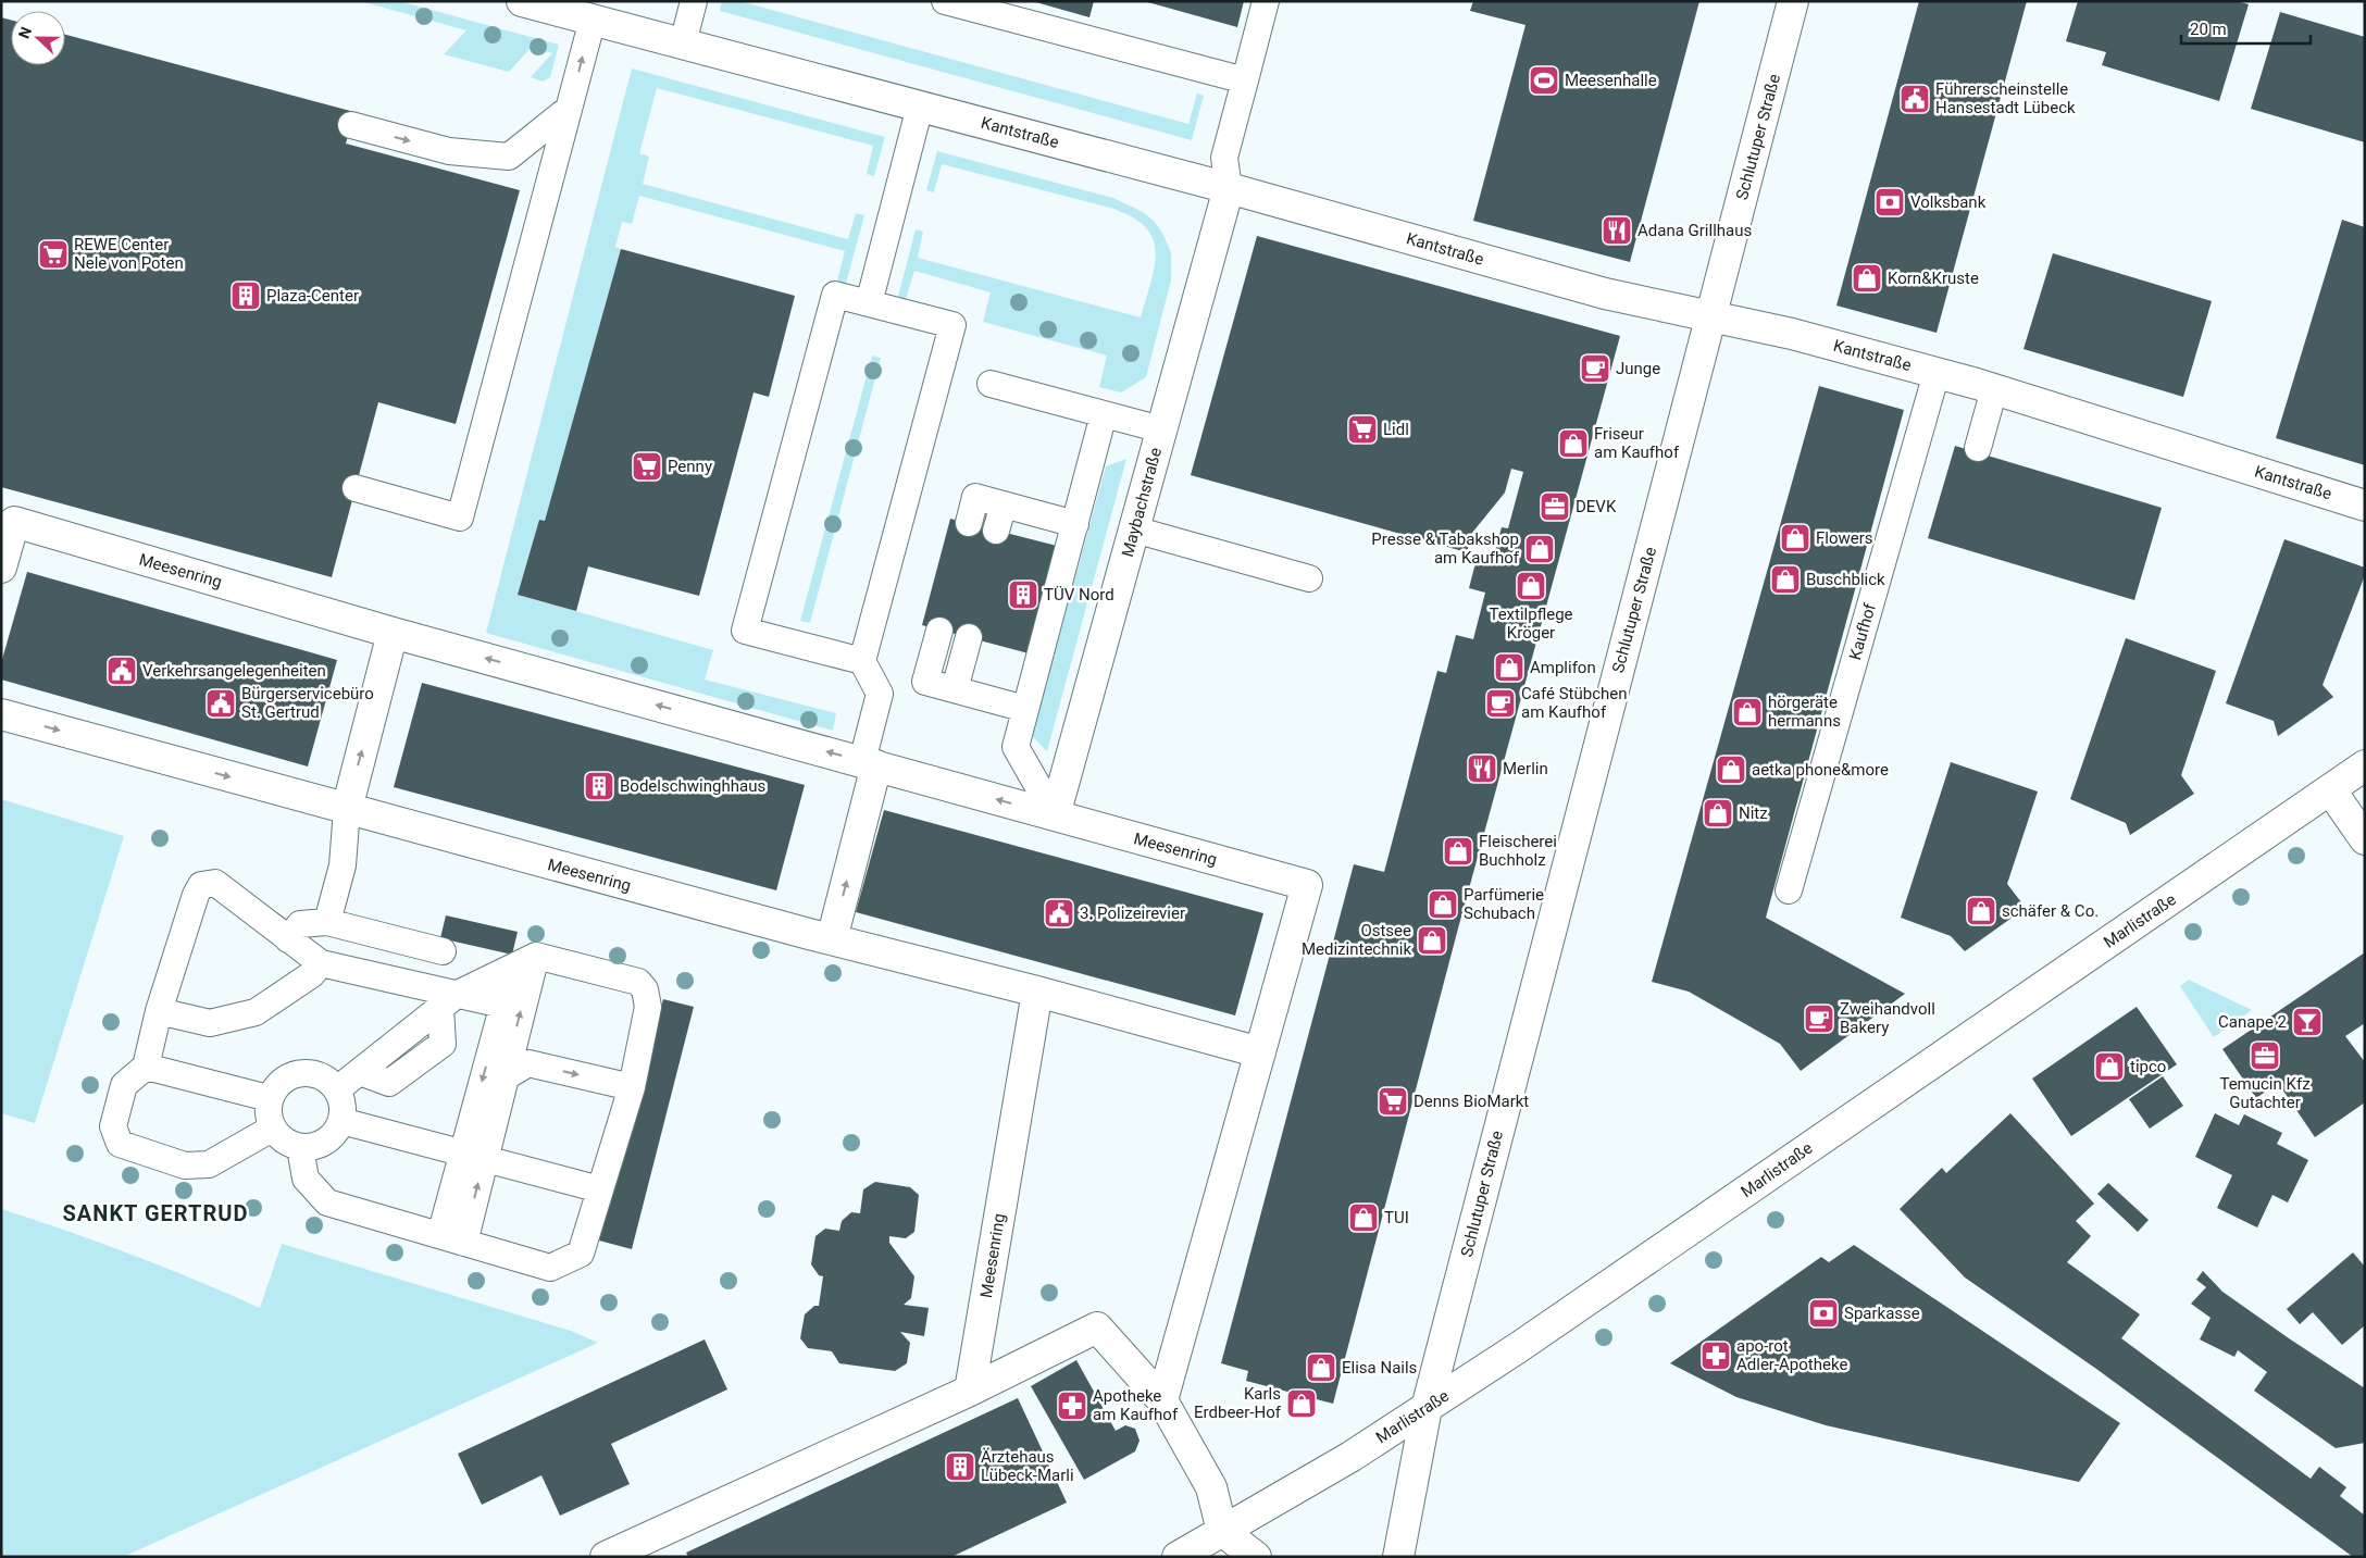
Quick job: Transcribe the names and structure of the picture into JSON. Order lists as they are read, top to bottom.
{
  "streets": {
    "street": [
      "Kantstraße",
      "Schlutuper Straße",
      "Maybachstraße",
      "Meesenring",
      "Marlistraße"
    ],
    "lane": ["Kaufhof"]
  },
  "crossings": [
    ["Kantstraße", "Schlutuper Straße"],
    ["Kantstraße", "Maybachstraße"],
    ["Kantstraße", "Kaufhof"],
    ["Schlutuper Straße", "Marlistraße"],
    ["Maybachstraße", "Meesenring"]
  ],
  "districts": ["SANKT GERTRUD"],
  "places": {
    "sports": ["Meesenhalle"],
    "public building": [
      "Führerscheinstelle Hansestadt Lübeck",
      "Verkehrsangelegenheiten",
      "Bürgerservicebüro St. Gertrud",
      "3. Polizeirevier"
    ],
    "bank": ["Volksbank", "Sparkasse"],
    "restaurant": ["Adana Grillhaus", "Merlin"],
    "supermarket": [
      "REWE Center Nele von Poten",
      "Lidl",
      "Penny",
      "Denns BioMarkt"
    ],
    "shop": [
      "Korn&Kruste",
      "Friseur am Kaufhof",
      "Flowers",
      "Presse & Tabakshop am Kaufhof",
      "Buschblick",
      "Textilpflege Kröger",
      "Amplifon",
      "hörgeräte hermanns",
      "aetka phone&more",
      "Nitz",
      "Fleischerei Buchholz",
      "Parfümerie Schubach",
      "schäfer & Co.",
      "Ostsee Medizintechnik",
      "tipco",
      "TUI",
      "Elisa Nails",
      "Karls Erdbeer-Hof"
    ],
    "building": [
      "Plaza-Center",
      "TÜV Nord",
      "Bodelschwinghhaus",
      "Ärztehaus Lübeck-Marli"
    ],
    "cafe": ["Junge", "Café Stübchen am Kaufhof", "Zweihandvoll Bakery"],
    "office": ["DEVK", "Temucin Kfz Gutachter"],
    "bar": ["Canape 2"],
    "pharmacy": ["apo-rot Adler-Apotheke", "Apotheke am Kaufhof"]
  },
  "scale_bar": "20 m",
  "north": "left"
}
